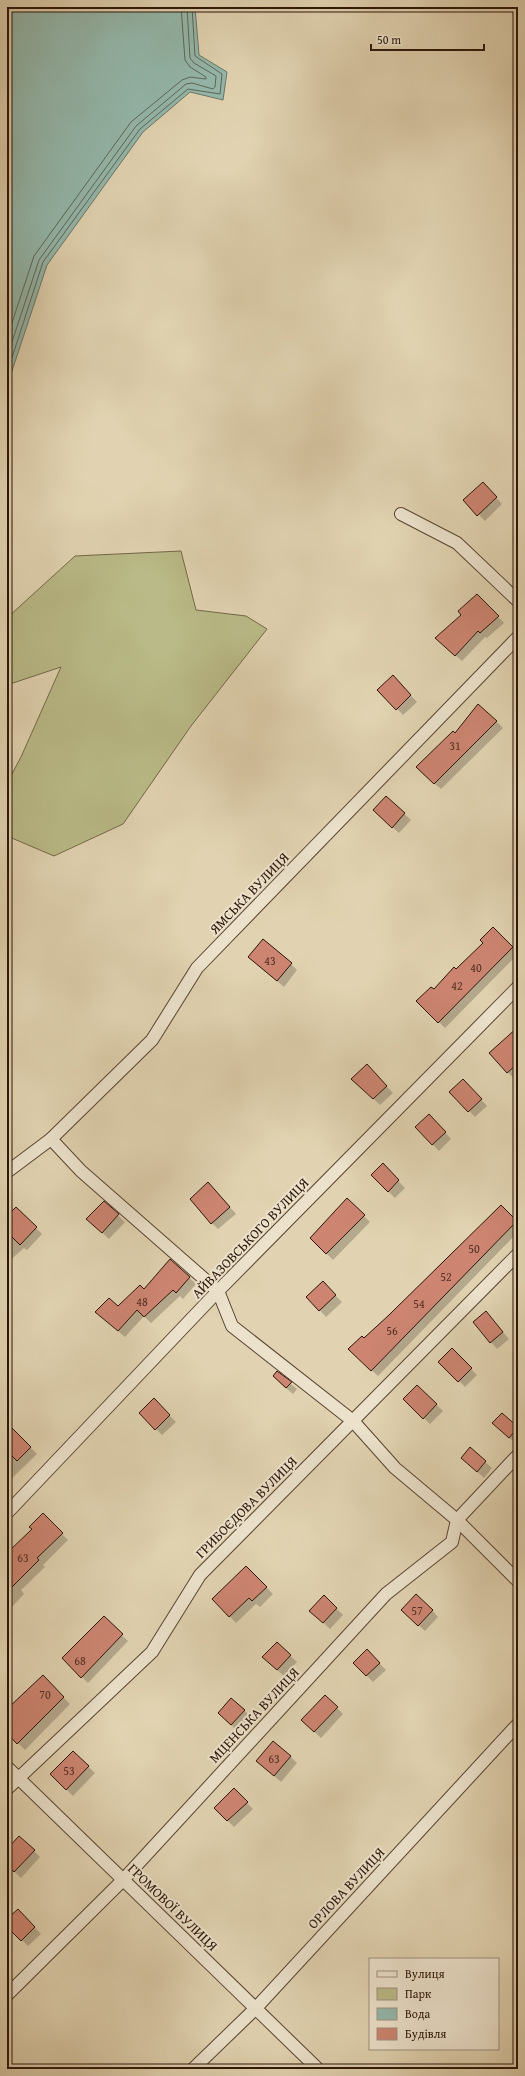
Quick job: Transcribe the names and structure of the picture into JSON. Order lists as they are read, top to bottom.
{
  "streets": {
    "street": [
      "ЯМСЬКА ВУЛИЦЯ",
      "АЙВАЗОВСЬКОГО ВУЛИЦЯ",
      "ГРИБОЄДОВА ВУЛИЦЯ",
      "МЦЕНСЬКА ВУЛИЦЯ",
      "ОРЛОВА ВУЛИЦЯ",
      "ГРОМОВОЇ ВУЛИЦЯ"
    ]
  },
  "crossings": [
    ["ГРИБОЄДОВА ВУЛИЦЯ", "ГРОМОВОЇ ВУЛИЦЯ"],
    ["МЦЕНСЬКА ВУЛИЦЯ", "ГРОМОВОЇ ВУЛИЦЯ"],
    ["ОРЛОВА ВУЛИЦЯ", "ГРОМОВОЇ ВУЛИЦЯ"]
  ],
  "house_numbers": [
    "31",
    "43",
    "40",
    "42",
    "50",
    "52",
    "48",
    "54",
    "56",
    "63",
    "57",
    "68",
    "70",
    "63",
    "53"
  ],
  "legend": [
    "Вулиця",
    "Парк",
    "Вода",
    "Будівля"
  ],
  "scale_bar": "50 m"
}
